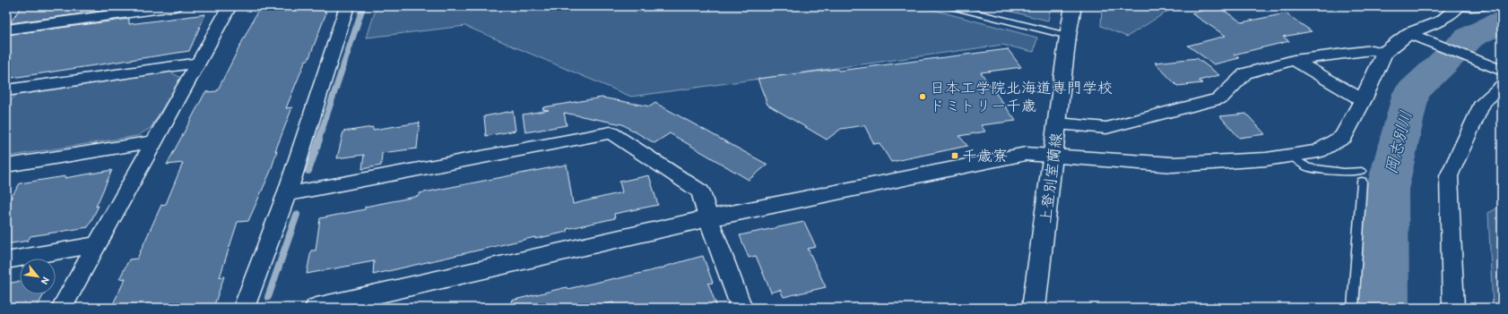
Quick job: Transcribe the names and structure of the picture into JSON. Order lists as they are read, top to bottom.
{
  "streets": {
    "street": ["上登別室蘭線"]
  },
  "water": ["岡志別川"],
  "places": {
    "other": ["日本工学院北海道専門学校 ドミトリー千歳"],
    "transit": ["千歳寮"]
  },
  "north": "bottom right"
}
